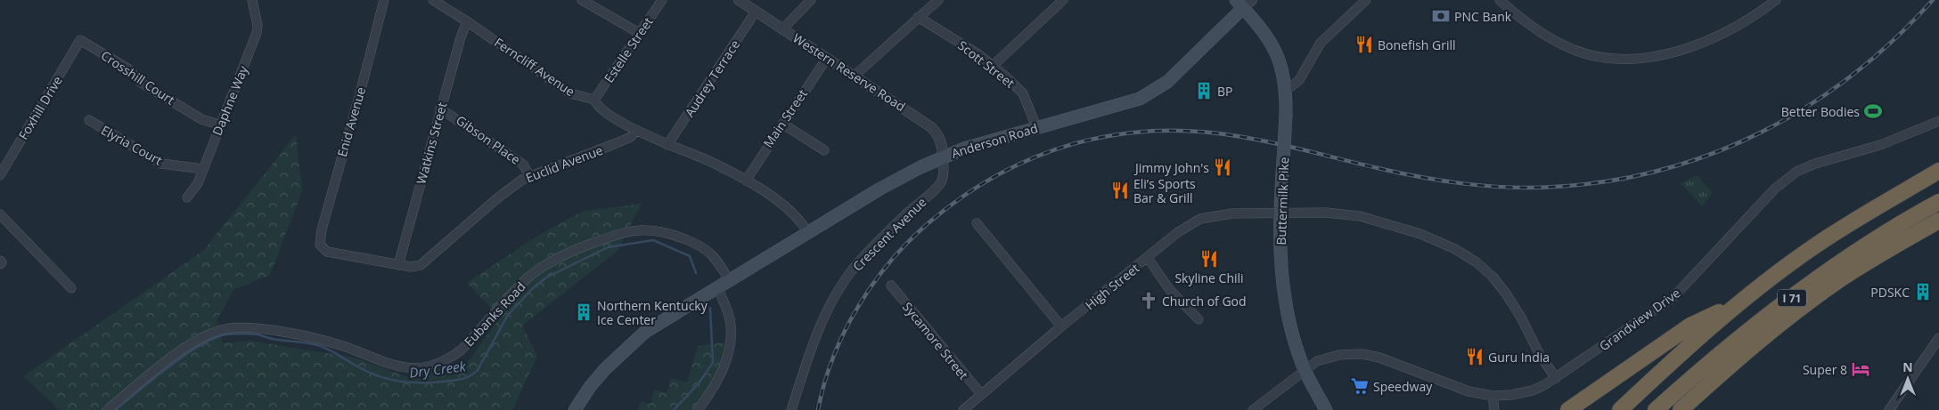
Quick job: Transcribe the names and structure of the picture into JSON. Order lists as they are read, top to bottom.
{
  "streets": {
    "highway": ["I 71"],
    "main road": ["Anderson Road", "Buttermilk Pike"],
    "street": [
      "Estelle Street",
      "Scott Street",
      "Ferncliff Avenue",
      "Western Reserve Road",
      "Crosshill Court",
      "Audrey Terrace",
      "Daphne Way",
      "Foxhill Drive",
      "Main Street",
      "Enid Avenue",
      "Gibson Place",
      "Watkins Street",
      "Elyria Court",
      "Euclid Avenue",
      "Crescent Avenue",
      "High Street",
      "Eubanks Road",
      "Grandview Drive",
      "Sycamore Street"
    ]
  },
  "crossings": [
    ["Estelle Street", "Ferncliff Avenue"],
    ["Scott Street", "Anderson Road"],
    ["Ferncliff Avenue", "Watkins Street"],
    ["Ferncliff Avenue", "Euclid Avenue"],
    ["Western Reserve Road", "Audrey Terrace"],
    ["Western Reserve Road", "Main Street"],
    ["Western Reserve Road", "Anderson Road"],
    ["Western Reserve Road", "Crescent Avenue"],
    ["Crosshill Court", "Daphne Way"],
    ["Crosshill Court", "Foxhill Drive"],
    ["Daphne Way", "Elyria Court"],
    ["Enid Avenue", "Euclid Avenue"],
    ["Gibson Place", "Watkins Street"],
    ["Gibson Place", "Euclid Avenue"],
    ["Anderson Road", "Buttermilk Pike"],
    ["Anderson Road", "Crescent Avenue"],
    ["Anderson Road", "Eubanks Road"],
    ["Watkins Street", "Euclid Avenue"],
    ["Buttermilk Pike", "High Street"],
    ["Buttermilk Pike", "Grandview Drive"],
    ["High Street", "Grandview Drive"],
    ["High Street", "Sycamore Street"]
  ],
  "water": ["Dry Creek"],
  "places": {
    "bank": ["PNC Bank"],
    "restaurant": [
      "Bonefish Grill",
      "Jimmy John's",
      "Eli’s Sports Bar & Grill",
      "Skyline Chili",
      "Guru India"
    ],
    "building": ["BP", "PDSKC", "Northern Kentucky Ice Center"],
    "sports": ["Better Bodies"],
    "church": ["Church of God"],
    "hotel": ["Super 8"],
    "supermarket": ["Speedway"]
  },
  "north": "top"
}
